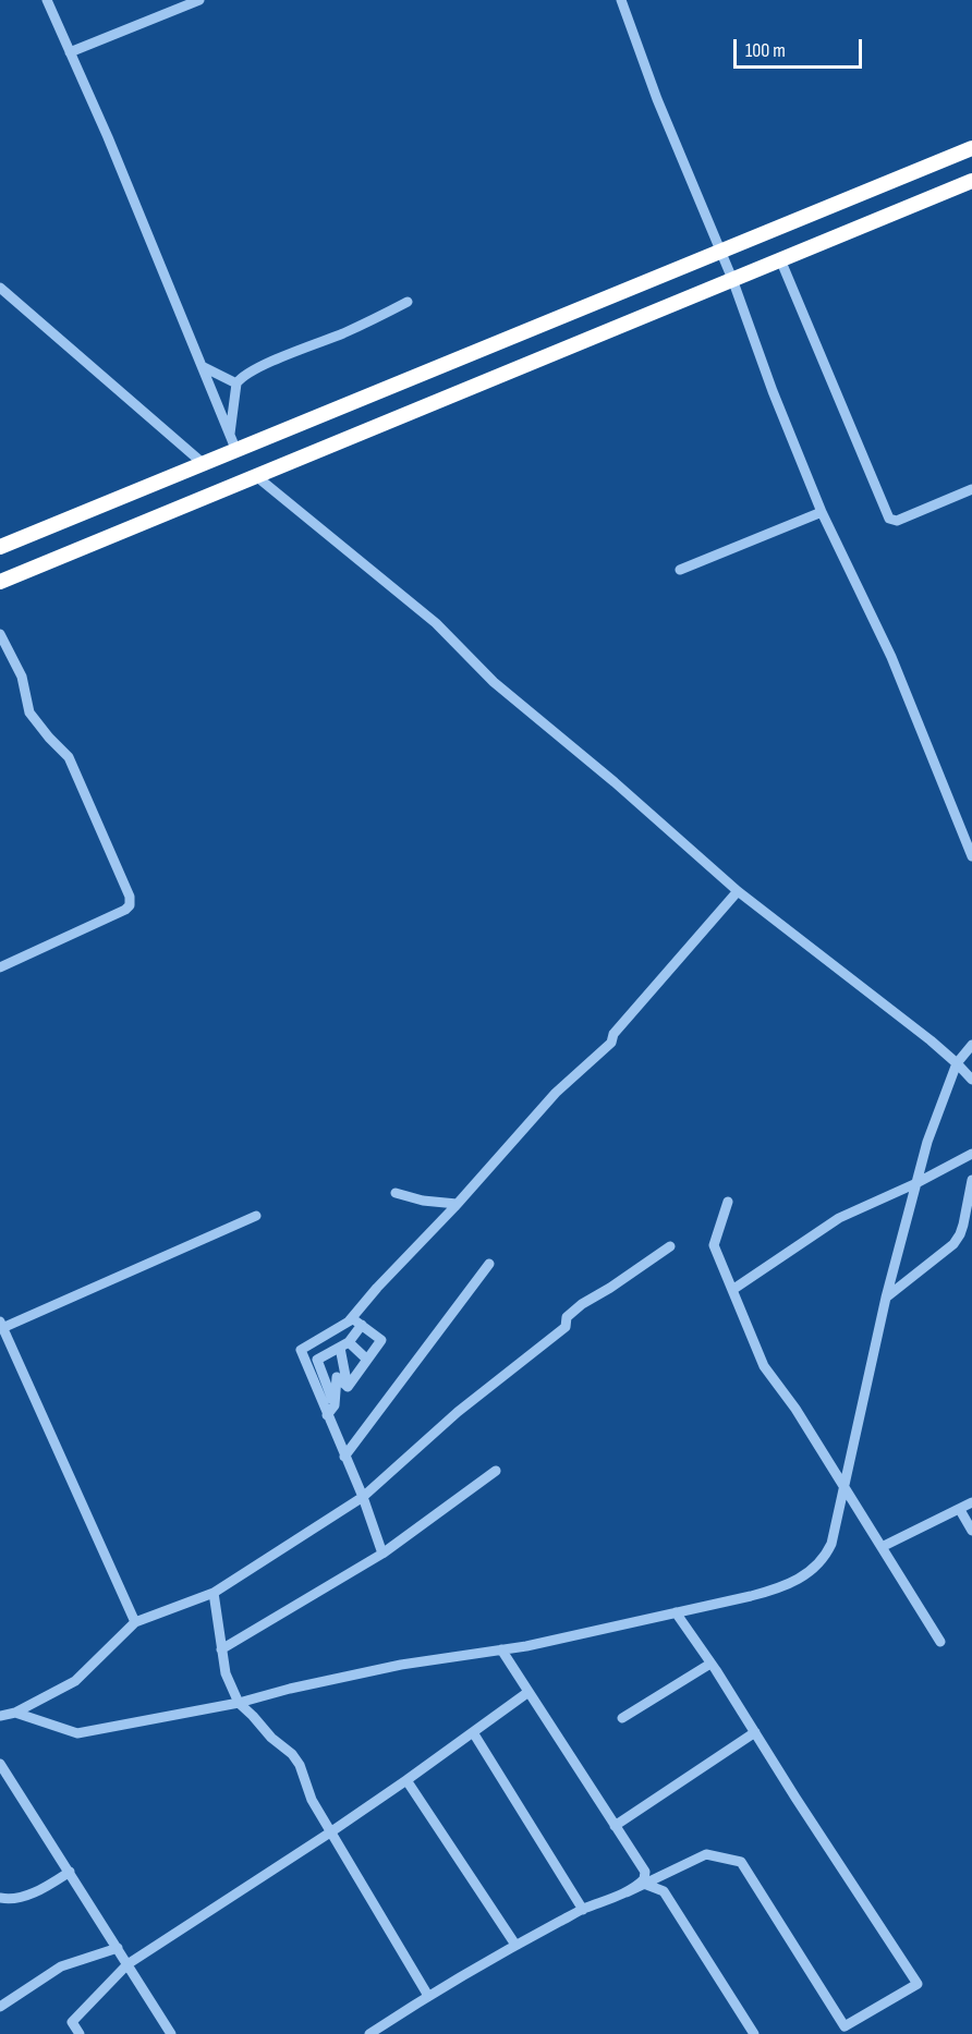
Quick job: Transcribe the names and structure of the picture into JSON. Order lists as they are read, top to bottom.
{
  "scale_bar": "100 m"
}
